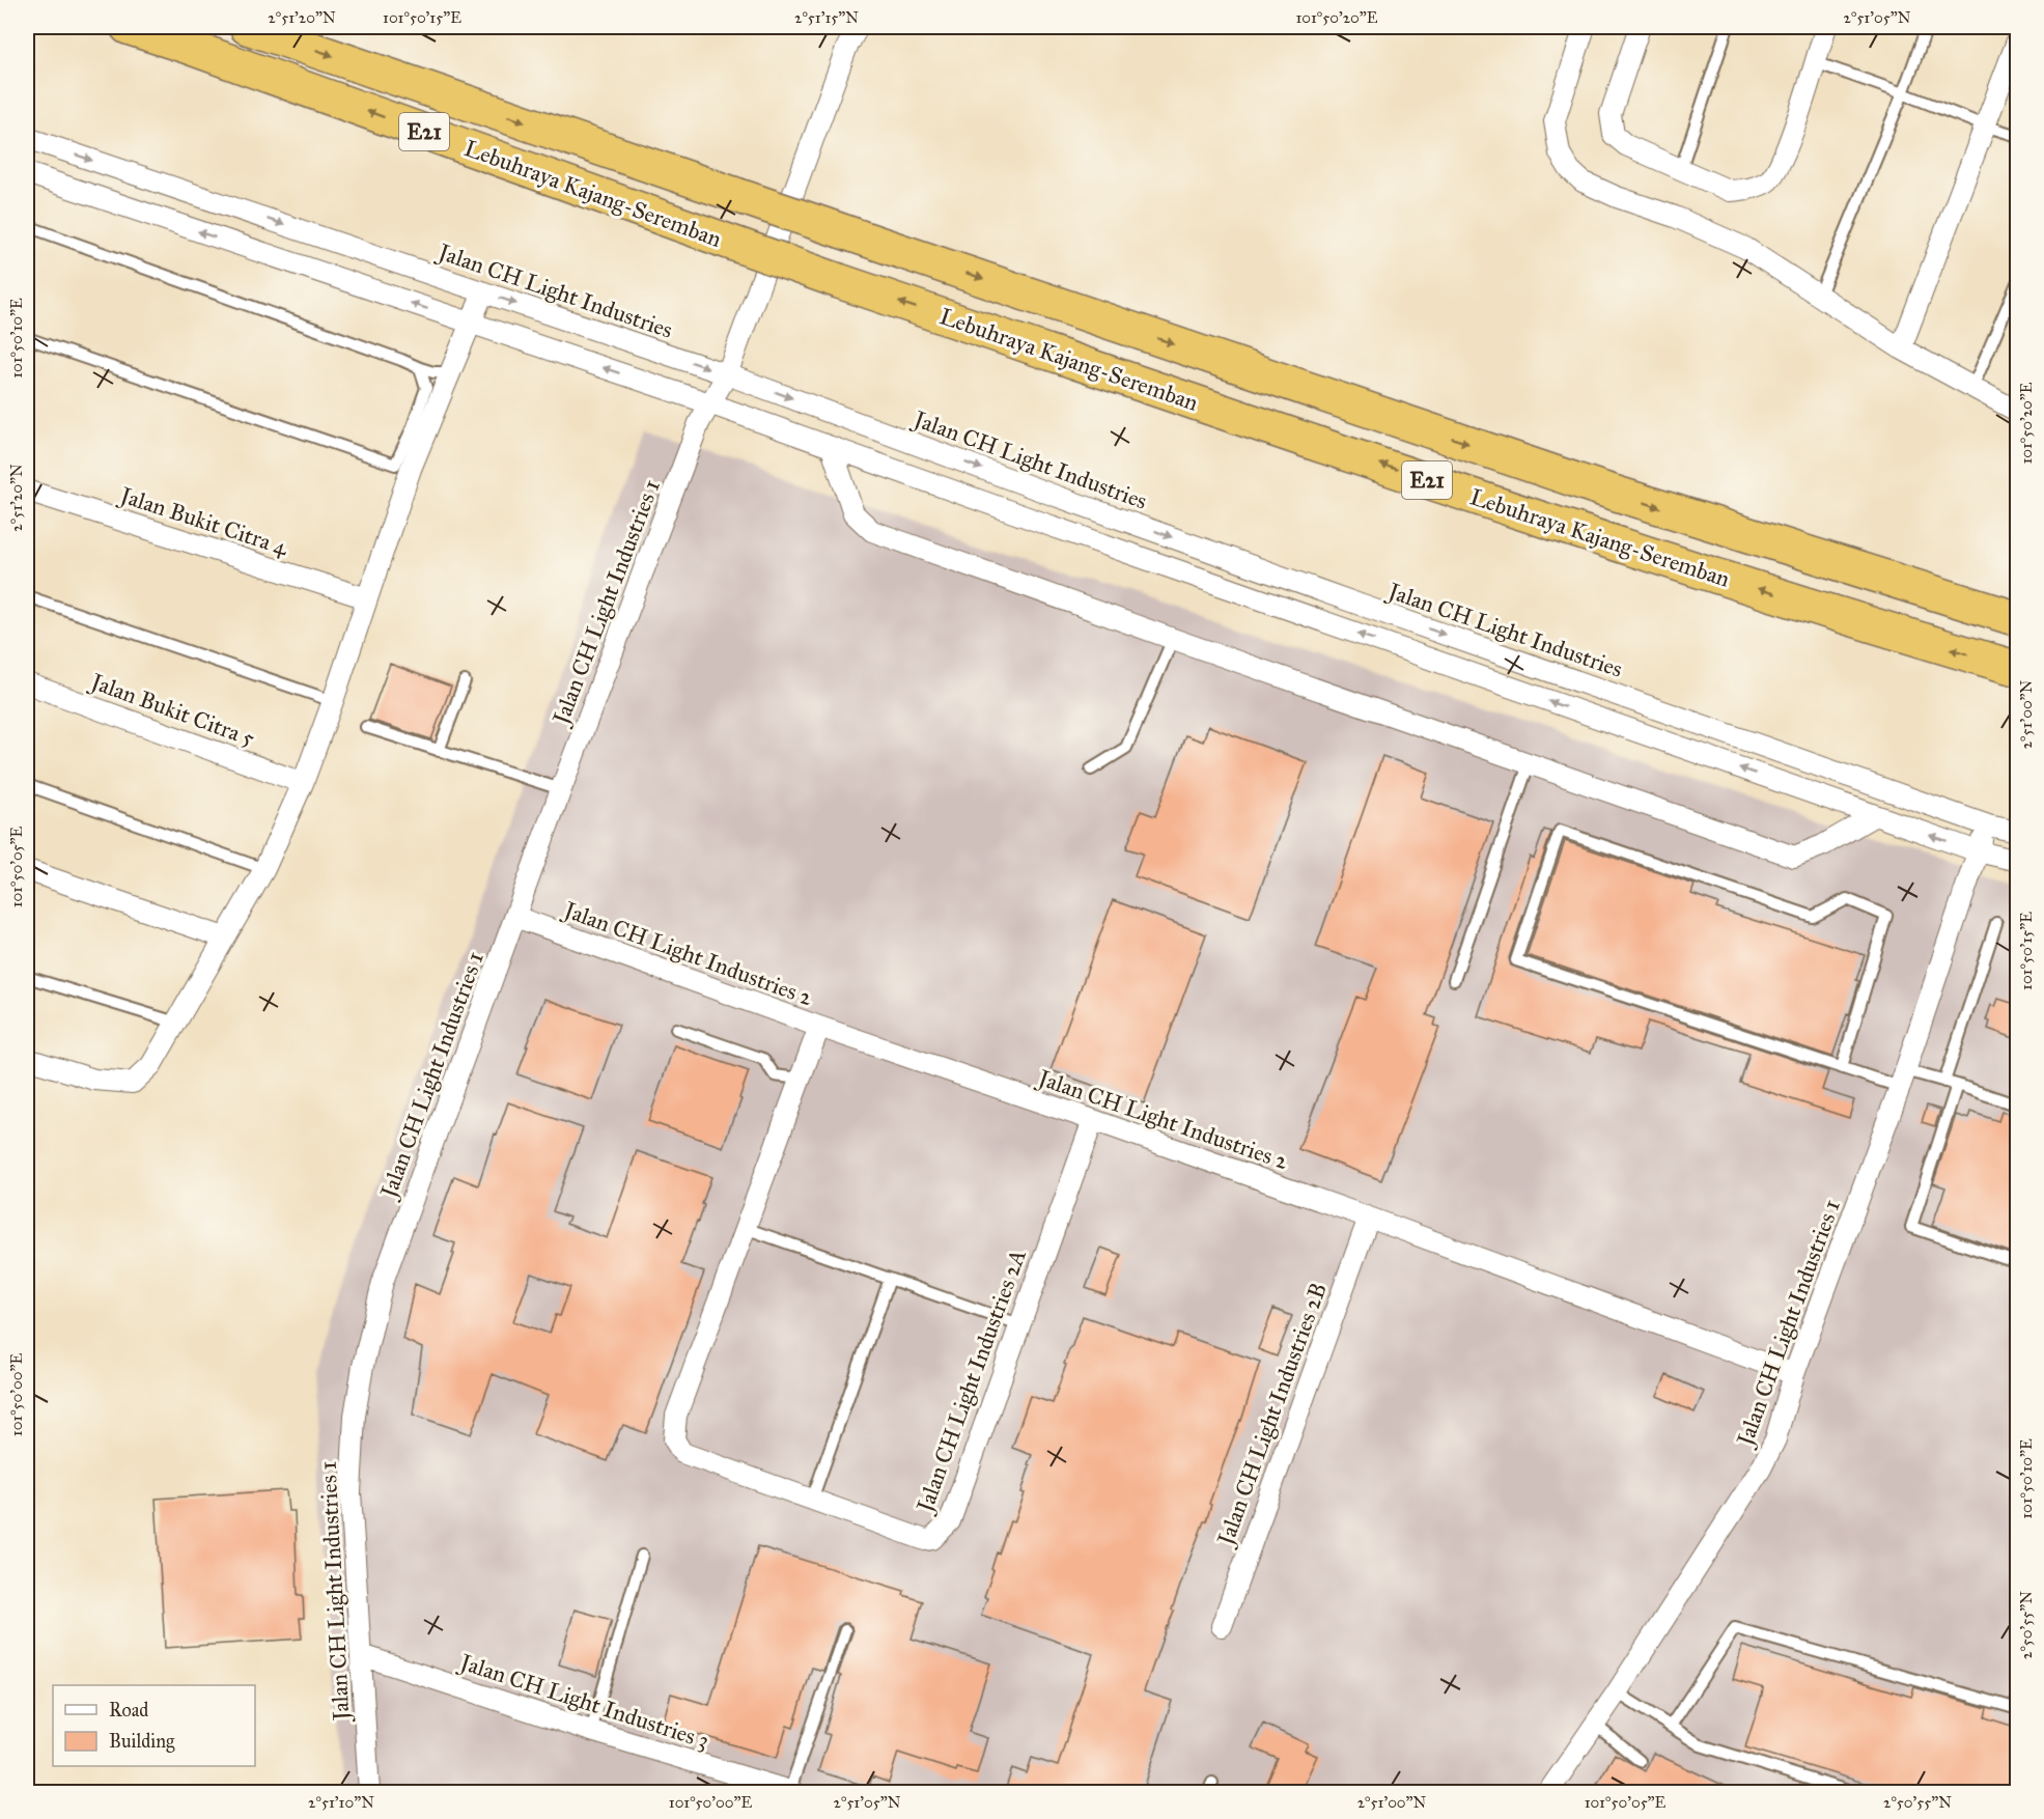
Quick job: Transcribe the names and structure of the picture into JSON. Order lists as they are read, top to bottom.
{
  "streets": {
    "highway": ["E21", "Lebuhraya Kajang-Seremban"],
    "street": [
      "Jalan CH Light Industries",
      "Jalan Bukit Citra 4",
      "Jalan CH Light Industries 1",
      "Jalan Bukit Citra 5",
      "Jalan CH Light Industries 2",
      "Jalan CH Light Industries 2A",
      "Jalan CH Light Industries 2B",
      "Jalan CH Light Industries 3"
    ]
  },
  "crossings": [
    ["Jalan CH Light Industries", "Jalan CH Light Industries 1"],
    ["Jalan CH Light Industries 1", "Jalan CH Light Industries 2"],
    ["Jalan CH Light Industries 1", "Jalan CH Light Industries 3"],
    ["Jalan CH Light Industries 2", "Jalan CH Light Industries 2A"],
    ["Jalan CH Light Industries 2", "Jalan CH Light Industries 2B"]
  ],
  "legend": ["Road", "Building"],
  "coordinates": [
    "2°51'20\"N",
    "101°50'15\"E",
    "2°51'15\"N",
    "101°50'20\"E",
    "2°51'05\"N",
    "101°50'10\"E",
    "2°51'00\"N",
    "101°50'05\"E",
    "101°50'00\"E",
    "2°50'55\"N",
    "2°51'10\"N"
  ]
}
